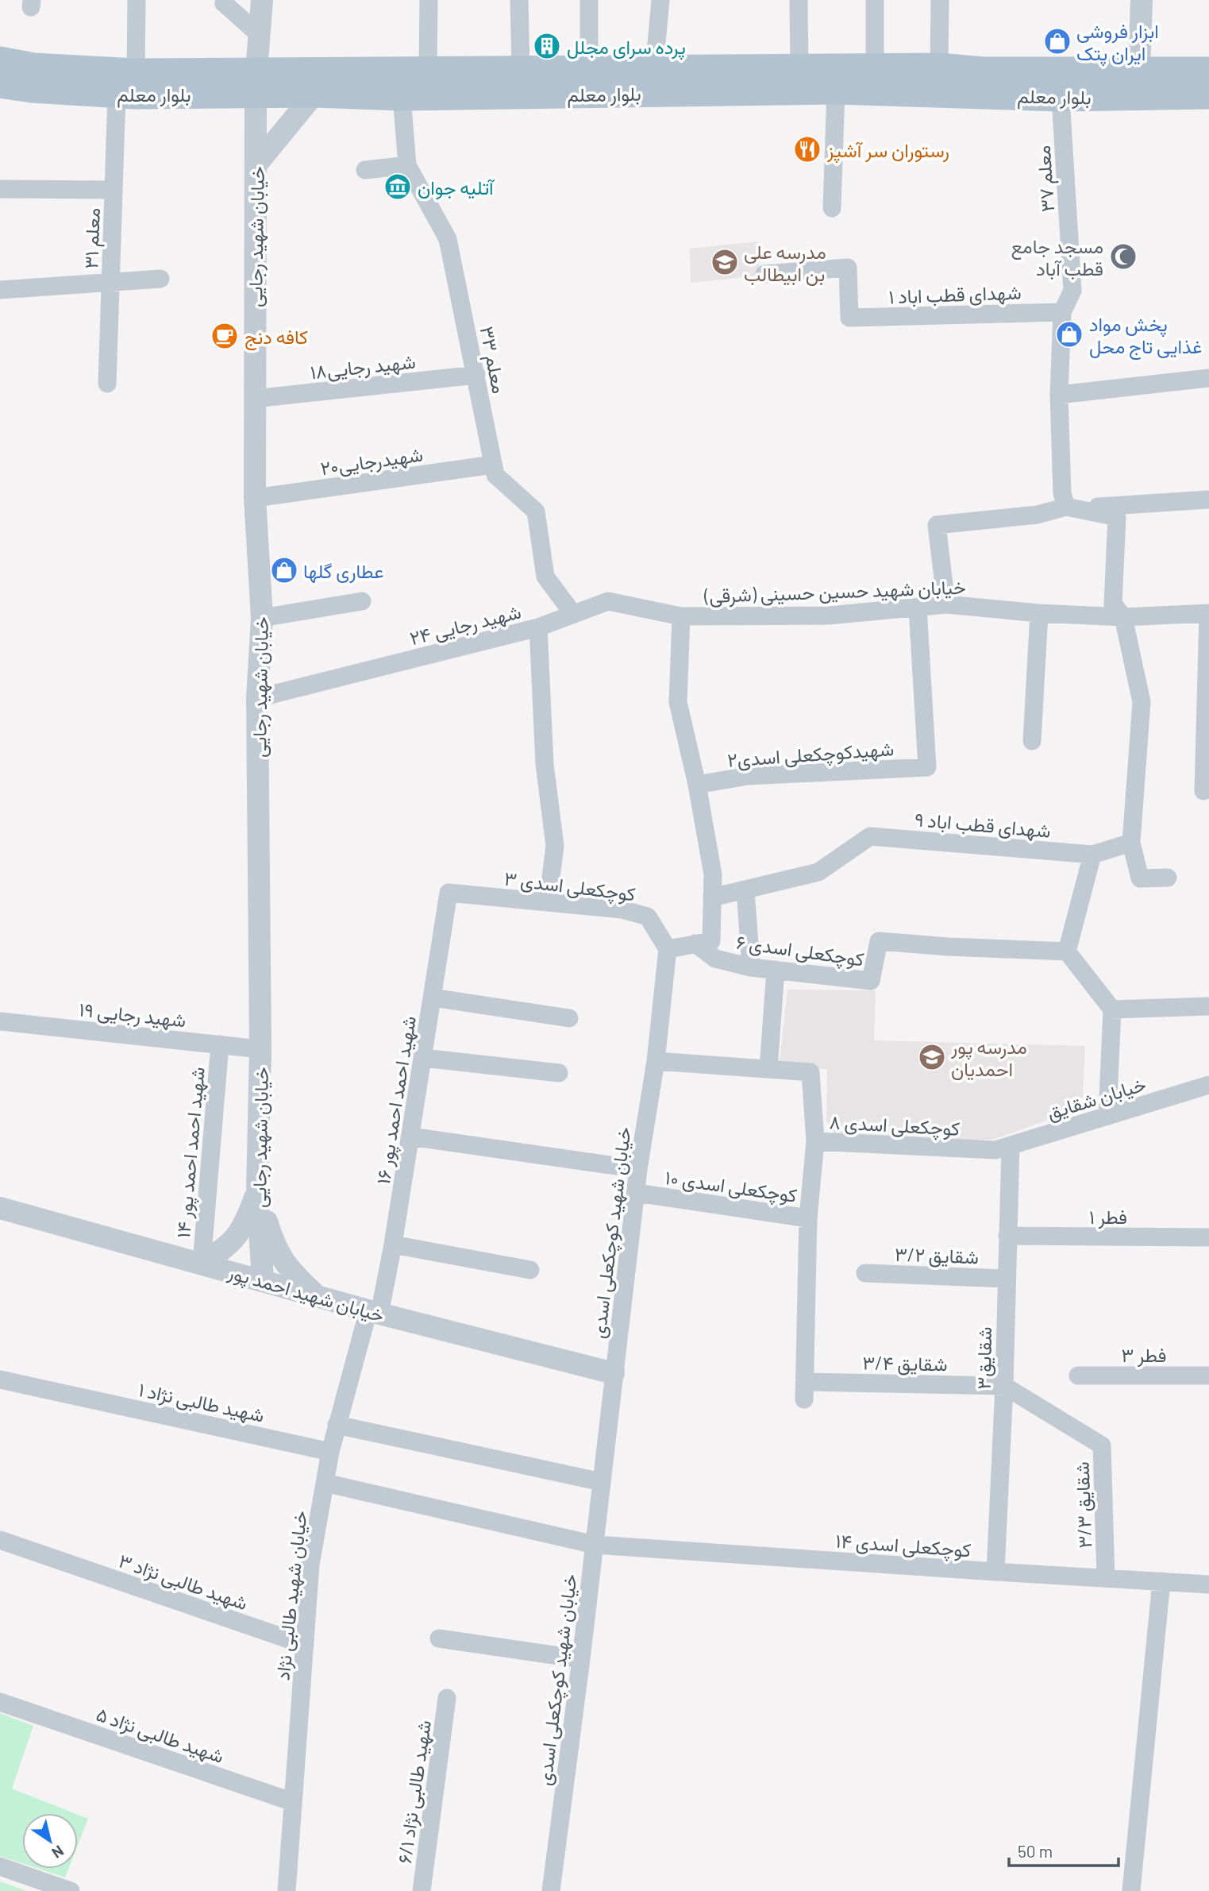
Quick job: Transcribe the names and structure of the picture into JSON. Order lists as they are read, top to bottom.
{
  "streets": {
    "main road": ["بلوار معلم"],
    "street": [
      "معلم ۳۷",
      "خیابان شهید رجایی",
      "معلم ۳۱",
      "شهدای قطب اباد ۱",
      "معلم ۳۳",
      "شهید رجایی۱۸",
      "شهیدرجایی۲۰",
      "خیابان شهید حسین حسینی (شرقی)",
      "شهید رجایی ۲۴",
      "شهیدکوچکعلی اسدی۲",
      "شهدای قطب اباد ۹",
      "کوچکعلی اسدی ۳",
      "کوچکعلی اسدی ۶",
      "شهید رجایی ۱۹",
      "خیابان شقایق",
      "شهید احمد احمد پور ۱۶",
      "کوچکعلی اسدی ۸",
      "شهید احمد احمد پور ۱۴",
      "کوچکعلی اسدی ۱۰",
      "فطر ۱",
      "خیابان شهید کوچکعلی اسدی",
      "شقایق ۳/۲",
      "خیابان شهید احمد پور",
      "فطر ۳",
      "شقایق۳",
      "شقایق ۳/۴",
      "شهید طالبی نژاد ۱",
      "شقایق ۳/۳",
      "کوچکعلی اسدی ۱۴",
      "شهید طالبی نژاد ۳",
      "خیابان شهید طالبی نژاد",
      "شهید طالبی نژاد ۵",
      "شهید طالبی نژاد ۶/۱"
    ]
  },
  "crossings": [
    ["بلوار معلم", "معلم ۳۷"],
    ["بلوار معلم", "خیابان شهید رجایی"],
    ["بلوار معلم", "معلم ۳۱"],
    ["بلوار معلم", "معلم ۳۳"],
    ["معلم ۳۷", "شهدای قطب اباد ۱"],
    ["خیابان شهید رجایی", "شهید رجایی۱۸"],
    ["خیابان شهید رجایی", "شهیدرجایی۲۰"],
    ["خیابان شهید رجایی", "شهید رجایی ۲۴"],
    ["خیابان شهید رجایی", "شهید رجایی ۱۹"],
    ["خیابان شهید رجایی", "خیابان شهید احمد پور"],
    ["معلم ۳۳", "شهید رجایی۱۸"],
    ["معلم ۳۳", "شهیدرجایی۲۰"],
    ["معلم ۳۳", "شهید رجایی ۲۴"],
    ["خیابان شهید حسین حسینی (شرقی)", "شهید رجایی ۲۴"],
    ["خیابان شهید حسین حسینی (شرقی)", "شهیدکوچکعلی اسدی۲"],
    ["کوچکعلی اسدی ۳", "شهید احمد احمد پور ۱۶"],
    ["کوچکعلی اسدی ۳", "خیابان شهید کوچکعلی اسدی"],
    ["شهید رجایی ۱۹", "شهید احمد احمد پور ۱۴"],
    ["خیابان شقایق", "کوچکعلی اسدی ۸"],
    ["خیابان شقایق", "شقایق۳"],
    ["شهید احمد احمد پور ۱۶", "خیابان شهید احمد پور"],
    ["شهید احمد احمد پور ۱۶", "خیابان شهید طالبی نژاد"],
    ["کوچکعلی اسدی ۸", "کوچکعلی اسدی ۱۰"],
    ["کوچکعلی اسدی ۸", "خیابان شهید کوچکعلی اسدی"],
    ["کوچکعلی اسدی ۸", "شقایق۳"],
    ["شهید احمد احمد پور ۱۴", "خیابان شهید احمد پور"],
    ["کوچکعلی اسدی ۱۰", "خیابان شهید کوچکعلی اسدی"],
    ["کوچکعلی اسدی ۱۰", "شقایق ۳/۴"],
    ["فطر ۱", "شقایق۳"],
    ["خیابان شهید کوچکعلی اسدی", "خیابان شهید احمد پور"],
    ["خیابان شهید کوچکعلی اسدی", "کوچکعلی اسدی ۱۴"],
    ["شقایق ۳/۲", "شقایق۳"],
    ["خیابان شهید احمد پور", "خیابان شهید طالبی نژاد"],
    ["شقایق۳", "شقایق ۳/۴"],
    ["شقایق۳", "شقایق ۳/۳"],
    ["شقایق۳", "کوچکعلی اسدی ۱۴"],
    ["شقایق ۳/۴", "شقایق ۳/۳"],
    ["شهید طالبی نژاد ۱", "خیابان شهید طالبی نژاد"],
    ["شقایق ۳/۳", "کوچکعلی اسدی ۱۴"],
    ["کوچکعلی اسدی ۱۴", "خیابان شهید طالبی نژاد"],
    ["شهید طالبی نژاد ۳", "خیابان شهید طالبی نژاد"],
    ["خیابان شهید طالبی نژاد", "شهید طالبی نژاد ۵"]
  ],
  "places": {
    "shop": ["ابزار فروشی ایران پتک", "پخش مواد غذایی تاج محل", "عطاری گلها"],
    "building": ["پرده سرای مجلل"],
    "restaurant": ["رستوران سر آشپز"],
    "museum": ["آتلیه جوان"],
    "mosque": ["مسجد جامع قطب آباد"],
    "school or university": ["مدرسه علی بن ابیطالب", "مدرسه پور احمدیان"],
    "cafe": ["کافه دنج"]
  },
  "scale_bar": "50 m",
  "north": "bottom right"
}
